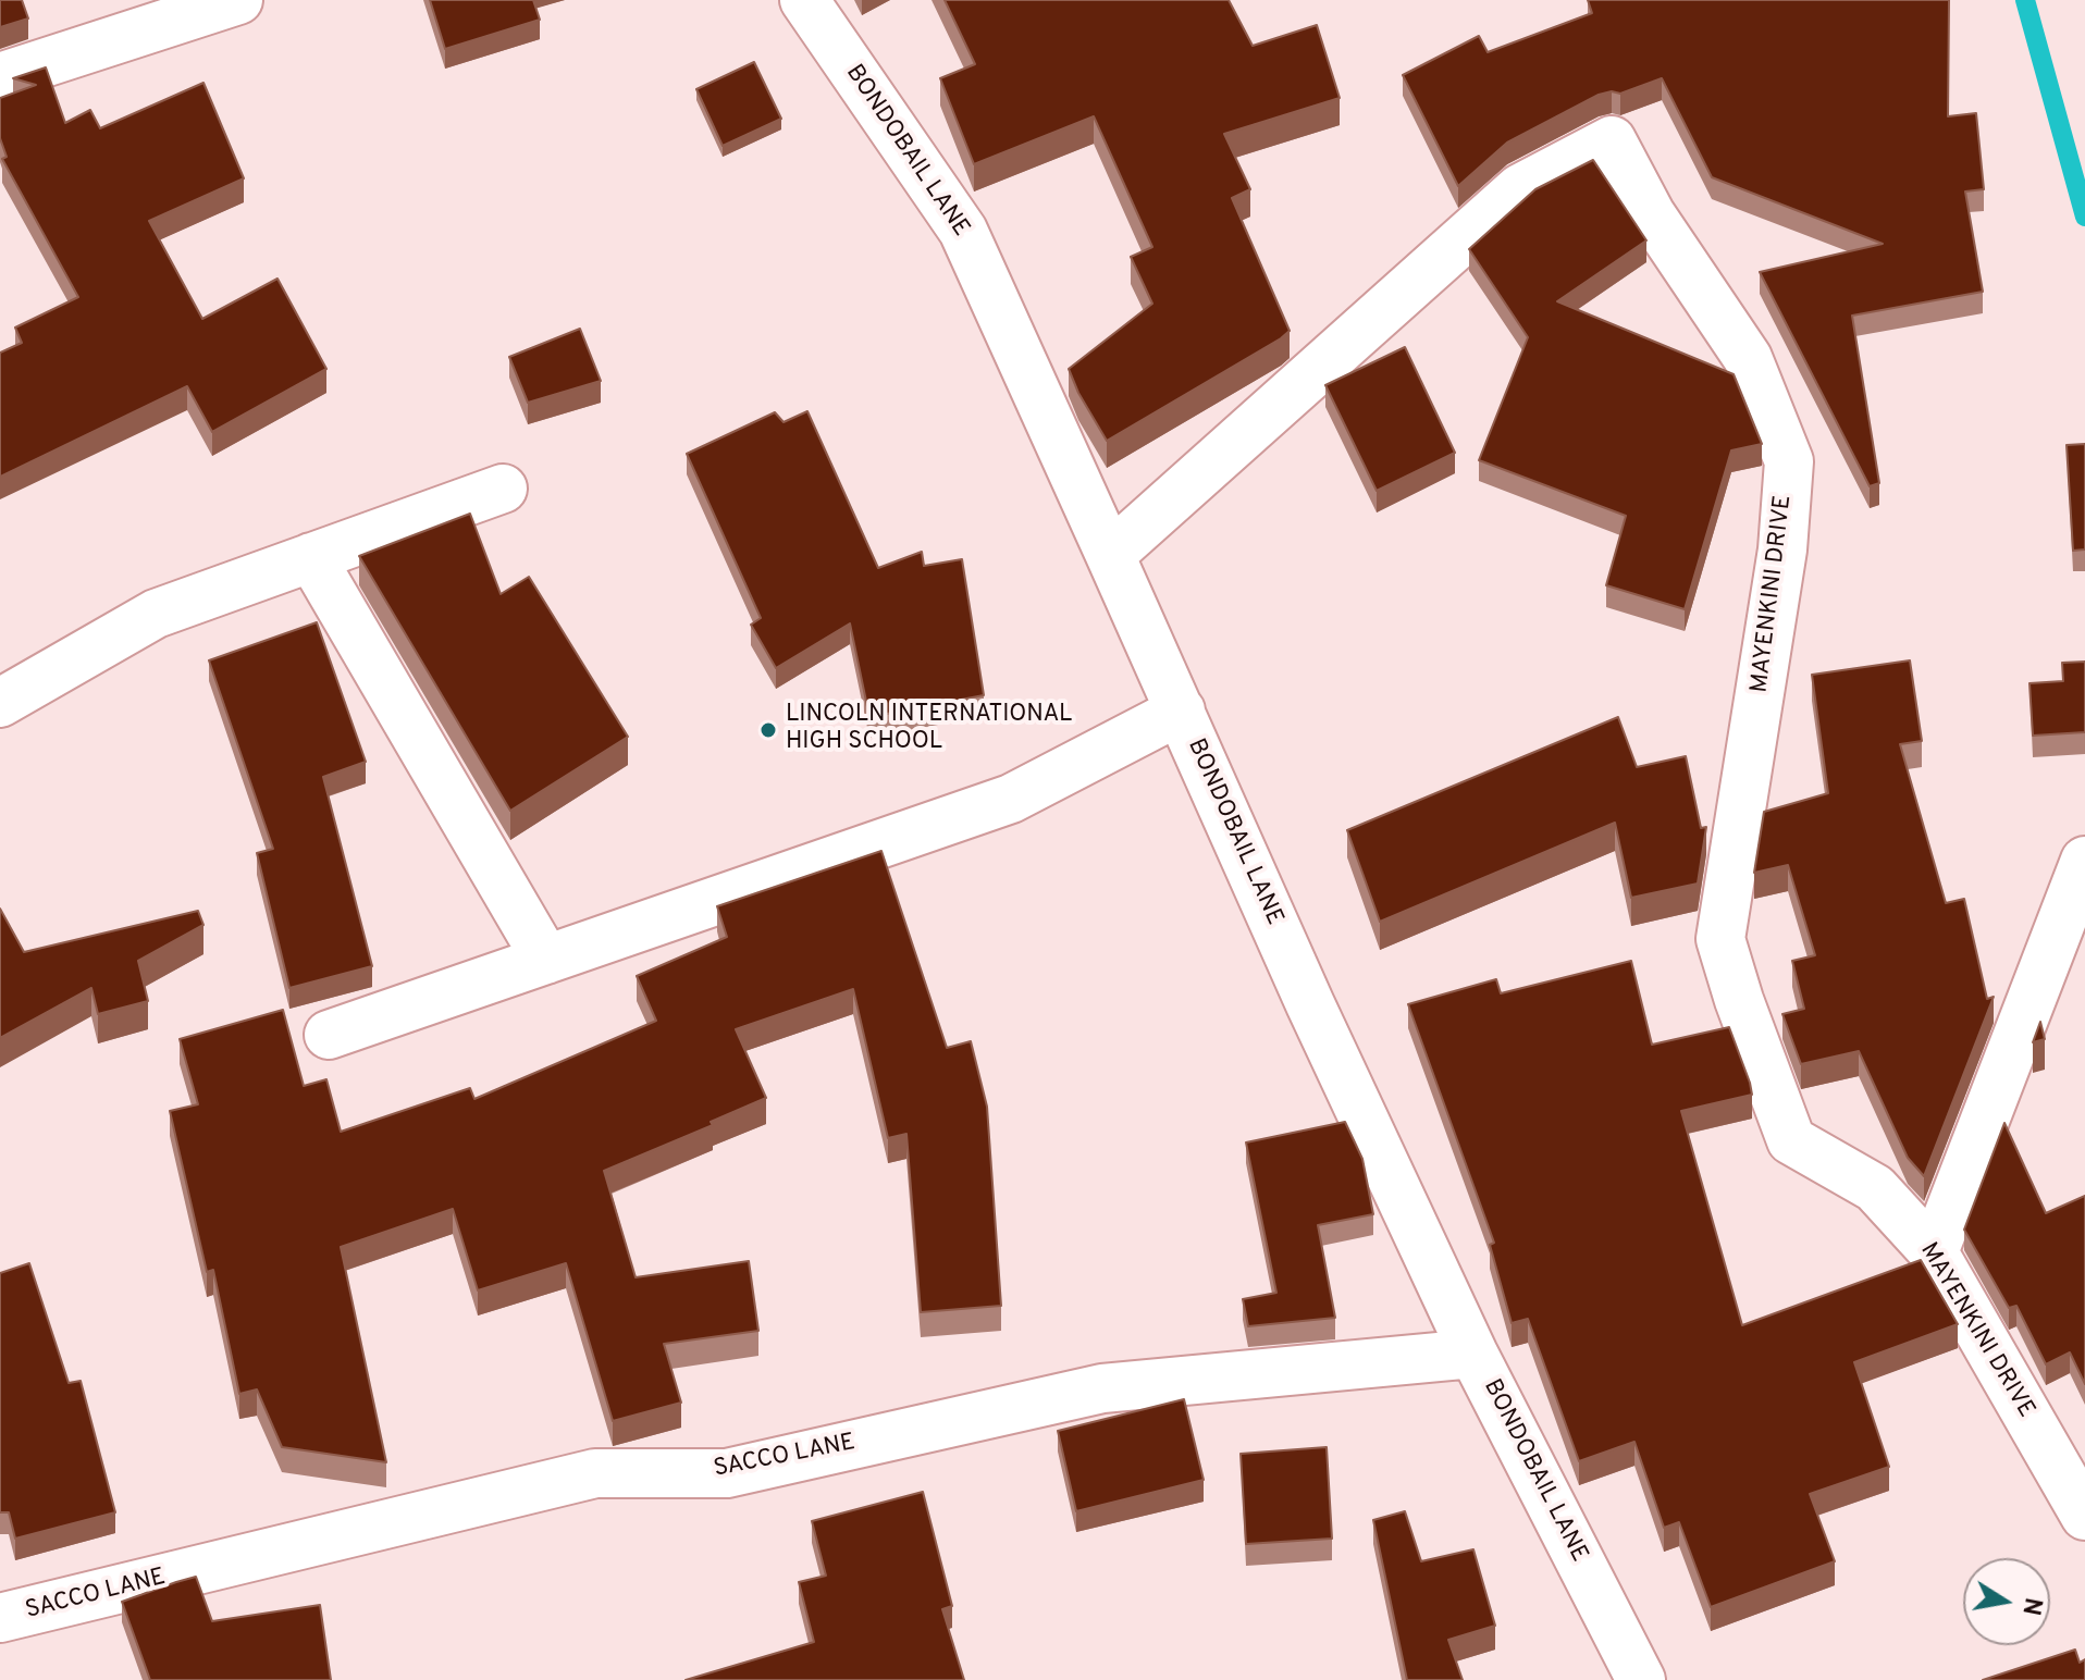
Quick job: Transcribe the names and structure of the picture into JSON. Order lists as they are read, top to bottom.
{
  "streets": {
    "street": ["BONDOBAIL LANE", "MAYENKINI DRIVE", "SACCO LANE"]
  },
  "crossings": [
    ["BONDOBAIL LANE", "MAYENKINI DRIVE"],
    ["BONDOBAIL LANE", "SACCO LANE"]
  ],
  "places": ["LINCOLN INTERNATIONAL HIGH SCHOOL"],
  "north": "right"
}
